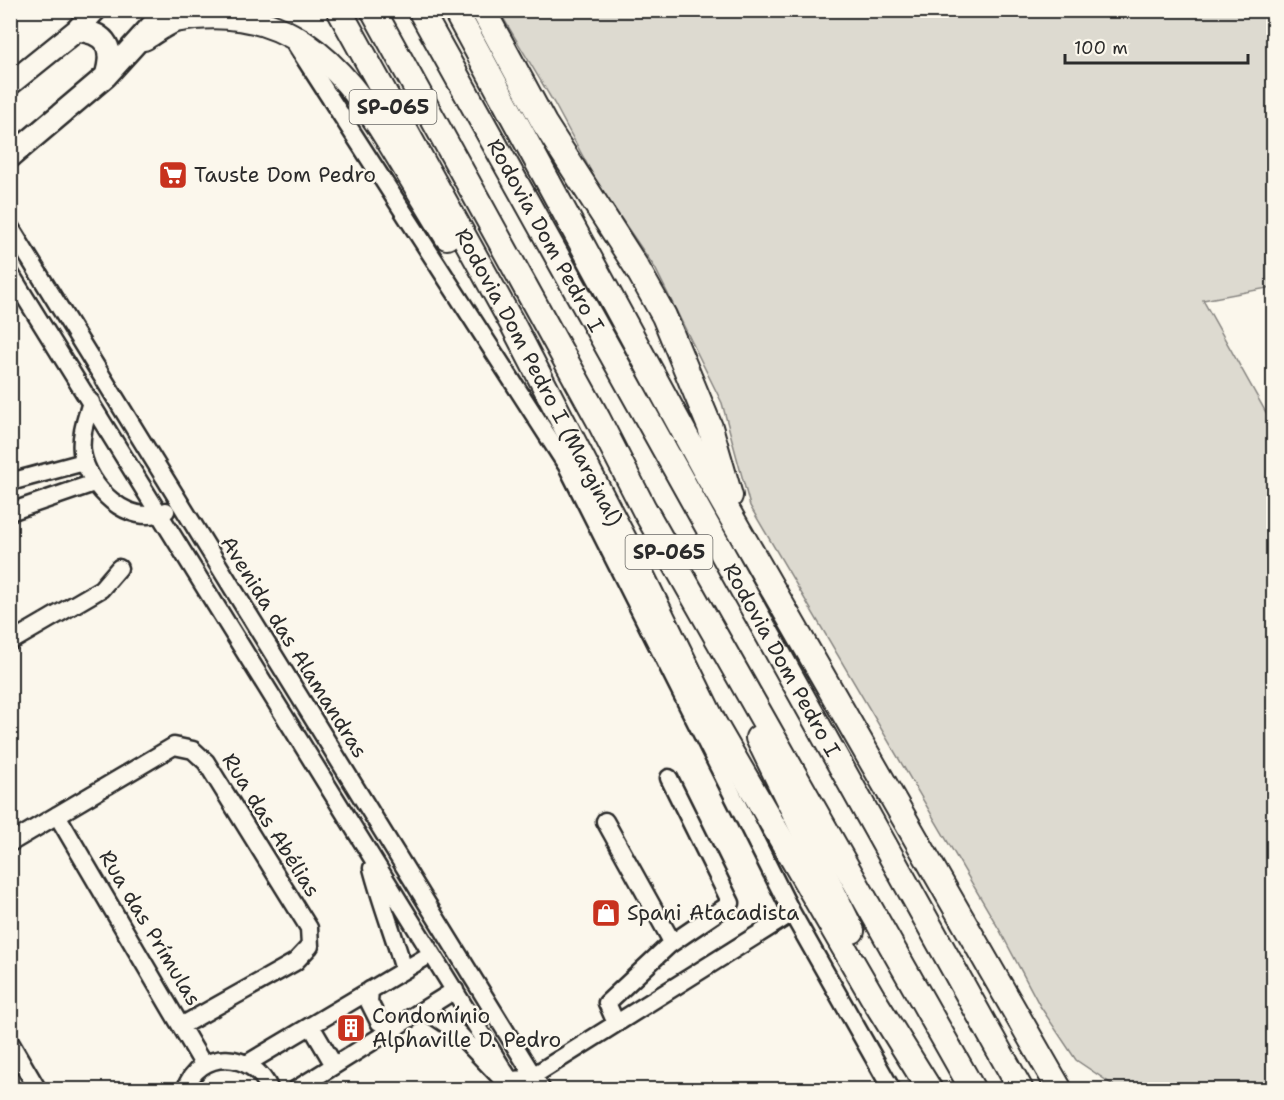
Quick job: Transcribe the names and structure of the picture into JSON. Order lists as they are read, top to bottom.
{
  "streets": {
    "highway": ["SP-065", "Rodovia Dom Pedro I", "Rodovia Dom Pedro I (Marginal)"],
    "street": ["Avenida das Alamandras", "Rua das Abélias", "Rua das Prímulas"]
  },
  "crossings": [
    ["Rua das Abélias", "Rua das Prímulas"]
  ],
  "places": {
    "supermarket": ["Tauste Dom Pedro"],
    "shop": ["Spani Atacadista"],
    "building": ["Condomínio Alphaville D. Pedro"]
  },
  "scale_bar": "100 m"
}
